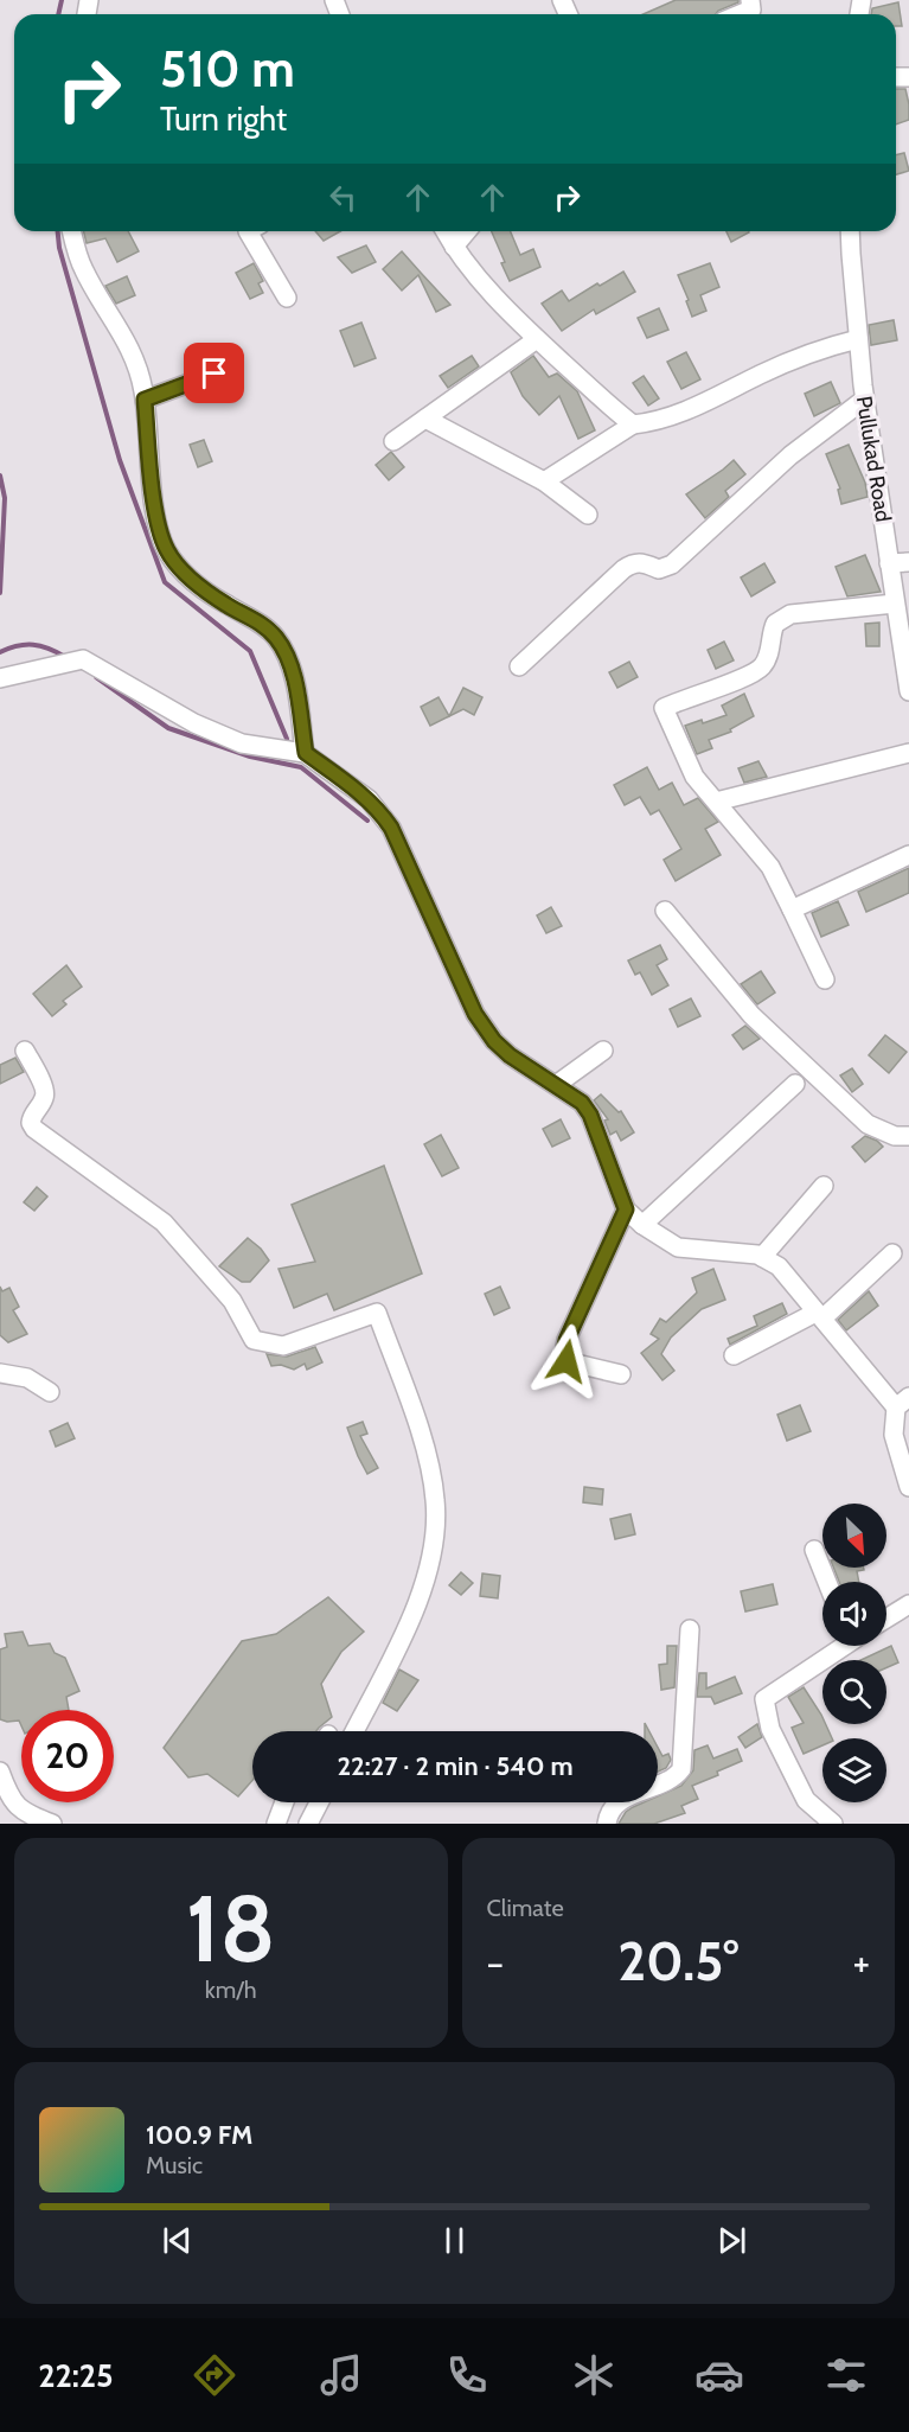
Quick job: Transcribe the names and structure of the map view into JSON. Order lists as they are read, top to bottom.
{
  "streets": {
    "street": ["Pullukad Road"]
  },
  "north": "bottom right",
  "page": {
    "turn": ["510 m", "Turn right"],
    "limit": "20",
    "trip": "22:27 · 2 min · 540 m",
    "tile": [
      ["18", "km/h"],
      "Climate"
    ],
    "heat": ["−", "20.5°", "+"],
    "song": ["100.9 FM", "Music"],
    "tabs": "22:25"
  }
}
